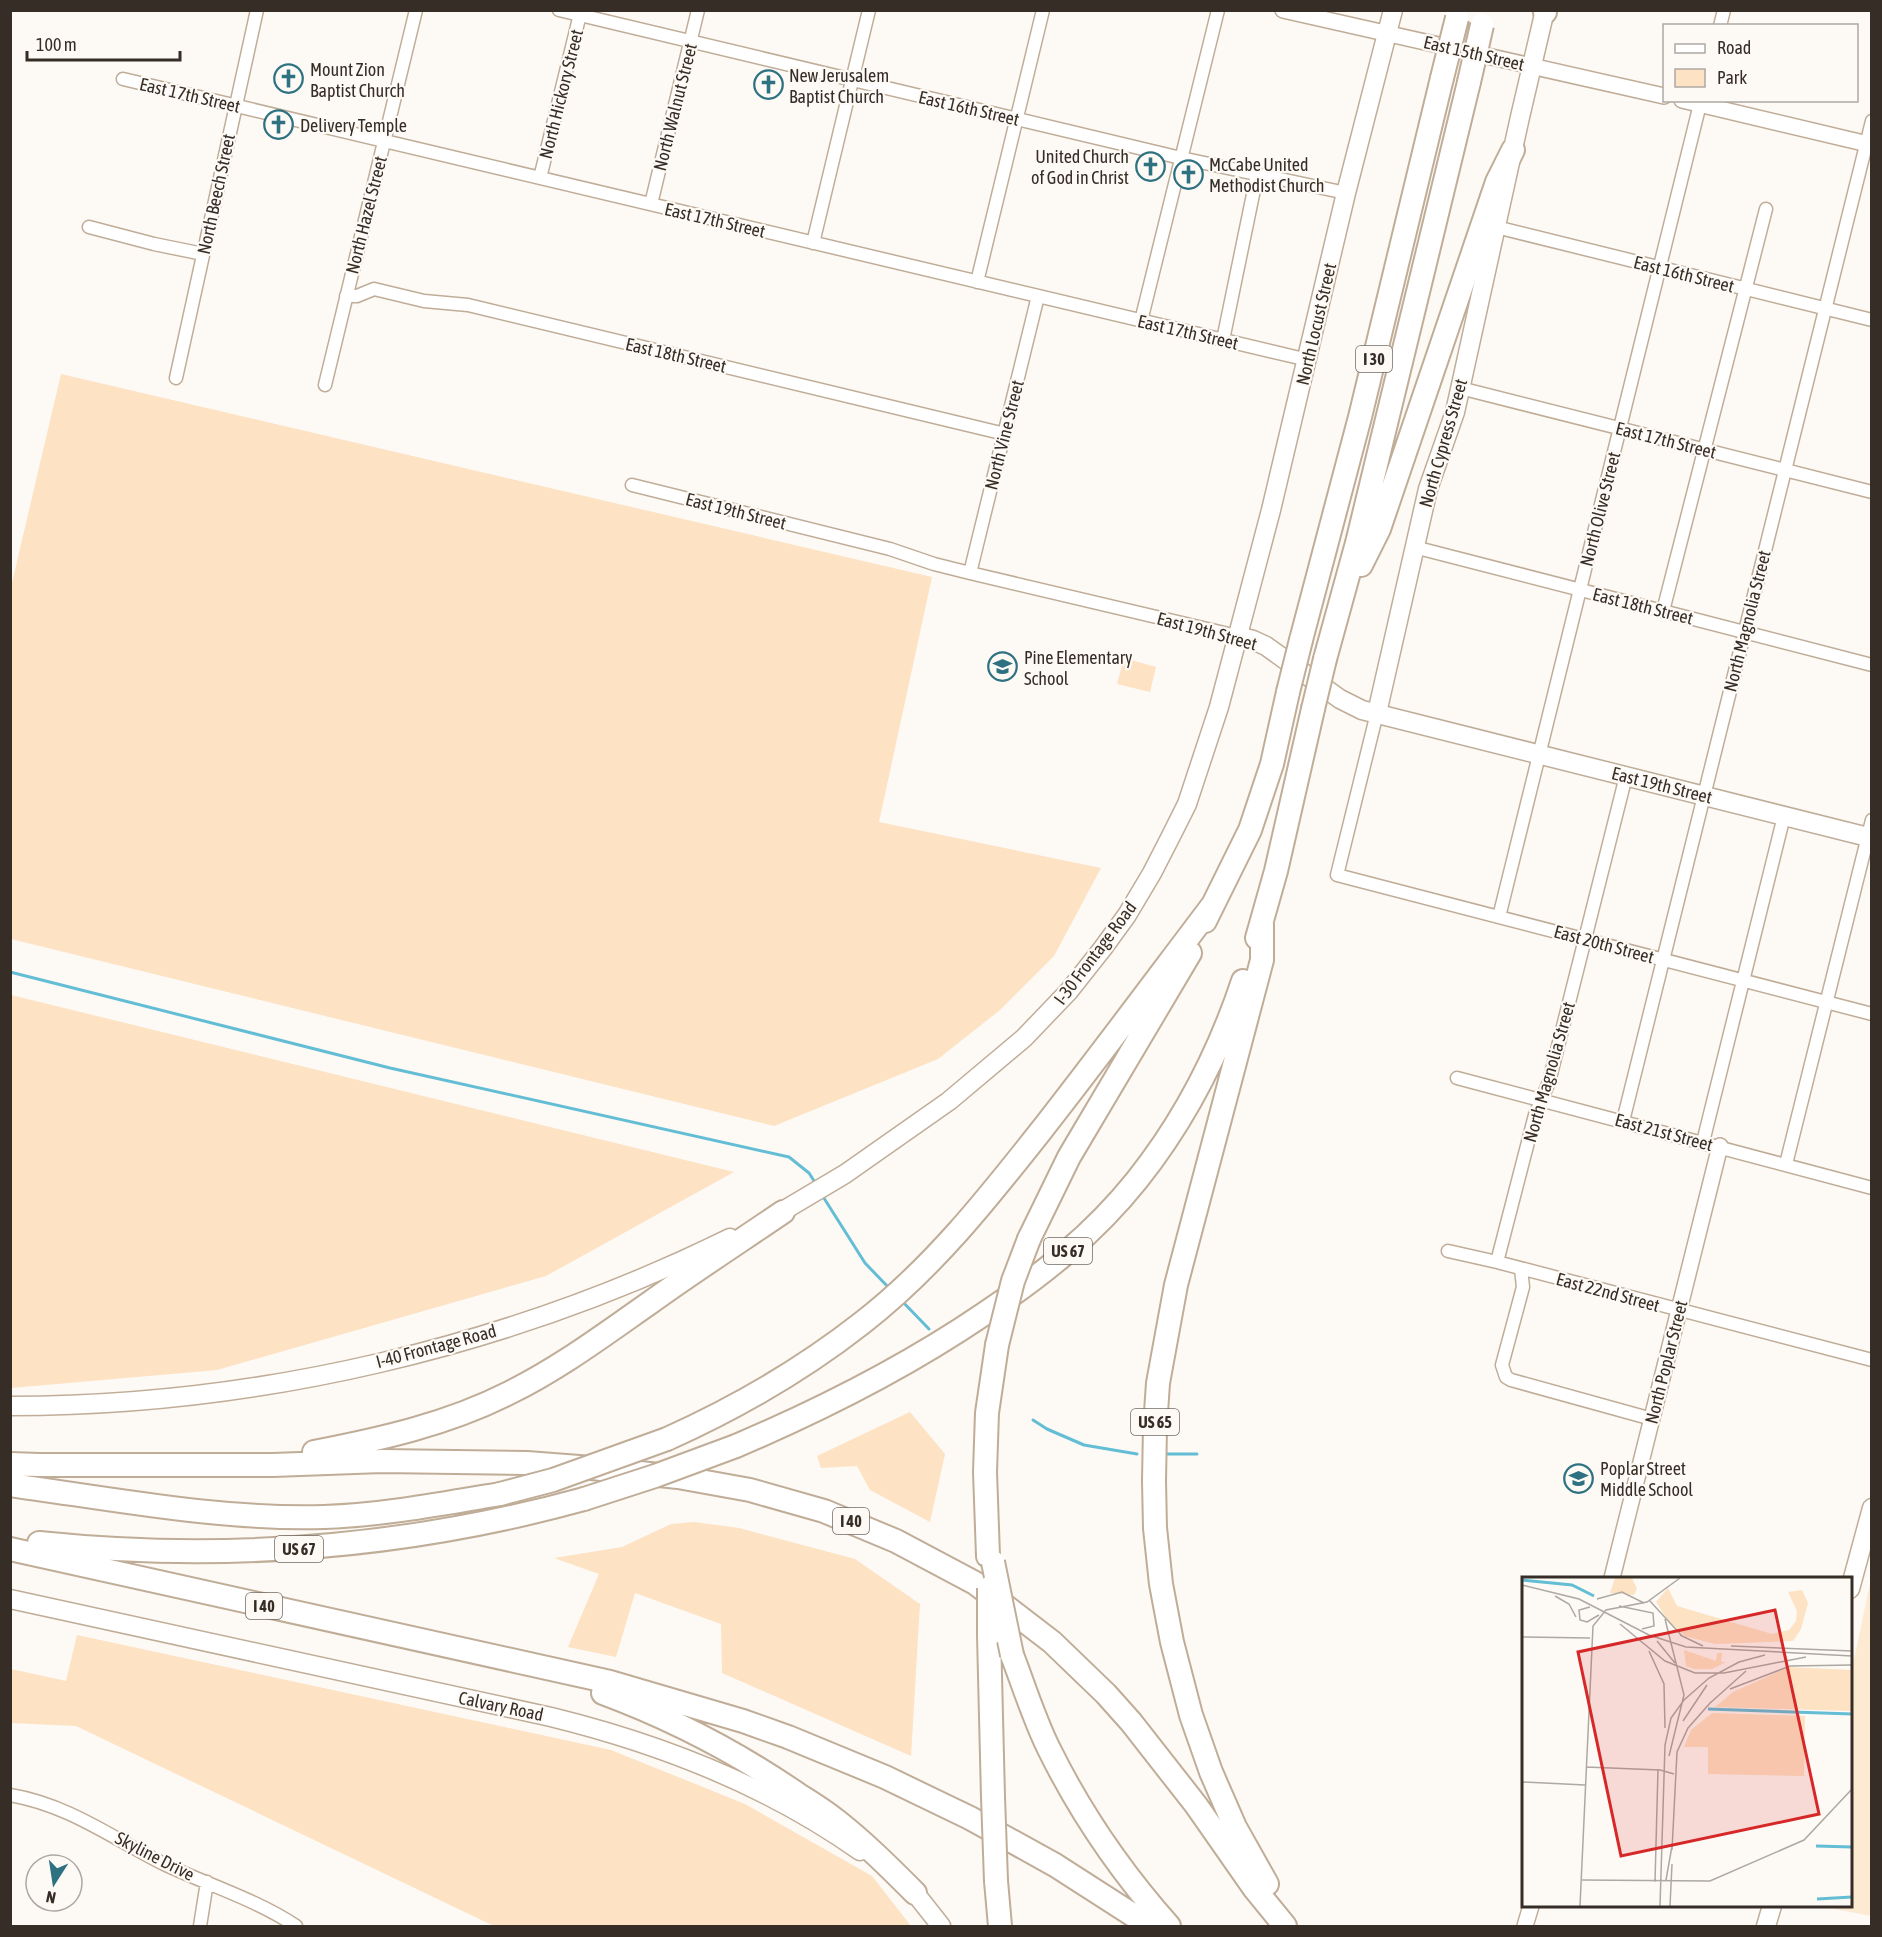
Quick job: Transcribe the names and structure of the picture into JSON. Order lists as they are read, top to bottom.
{
  "streets": {
    "highway": [
      "I 30",
      "US 67",
      "US 65",
      "I 40"
    ],
    "main road": [
      "North Locust Street",
      "North Cypress Street",
      "East 19th Street",
      "I-30 Frontage Road",
      "I-40 Frontage Road",
      "Calvary Road"
    ],
    "street": [
      "East 15th Street",
      "North Hickory Street",
      "East 17th Street",
      "North Walnut Street",
      "East 16th Street",
      "North Beech Street",
      "North Hazel Street",
      "East 18th Street",
      "North Vine Street",
      "North Olive Street",
      "North Magnolia Street",
      "East 20th Street",
      "East 21st Street",
      "East 22nd Street",
      "North Poplar Street",
      "Skyline Drive"
    ]
  },
  "crossings": [
    ["East 15th Street", "North Locust Street"],
    ["East 15th Street", "North Cypress Street"],
    ["North Hickory Street", "East 17th Street"],
    ["North Hickory Street", "East 16th Street"],
    ["East 17th Street", "North Walnut Street"],
    ["East 17th Street", "North Beech Street"],
    ["East 17th Street", "North Hazel Street"],
    ["East 17th Street", "North Locust Street"],
    ["East 17th Street", "North Vine Street"],
    ["East 17th Street", "North Cypress Street"],
    ["East 17th Street", "North Olive Street"],
    ["East 17th Street", "North Magnolia Street"],
    ["North Walnut Street", "East 16th Street"],
    ["East 16th Street", "North Locust Street"],
    ["East 16th Street", "North Cypress Street"],
    ["East 16th Street", "North Olive Street"],
    ["East 16th Street", "North Magnolia Street"],
    ["North Hazel Street", "East 18th Street"],
    ["North Locust Street", "East 19th Street"],
    ["North Locust Street", "I-30 Frontage Road"],
    ["East 18th Street", "North Vine Street"],
    ["East 18th Street", "North Cypress Street"],
    ["East 18th Street", "North Olive Street"],
    ["East 18th Street", "North Magnolia Street"],
    ["I 30", "US 67"],
    ["I 30", "US 65"],
    ["North Vine Street", "East 19th Street"],
    ["North Cypress Street", "East 19th Street"],
    ["North Cypress Street", "East 20th Street"],
    ["North Olive Street", "East 19th Street"],
    ["North Olive Street", "East 20th Street"],
    ["East 19th Street", "North Magnolia Street"],
    ["East 19th Street", "I-30 Frontage Road"],
    ["North Magnolia Street", "East 20th Street"],
    ["North Magnolia Street", "East 21st Street"],
    ["North Magnolia Street", "East 22nd Street"],
    ["I-30 Frontage Road", "I-40 Frontage Road"],
    ["East 21st Street", "North Poplar Street"],
    ["US 67", "US 65"],
    ["East 22nd Street", "North Poplar Street"],
    ["US 65", "I 40"]
  ],
  "places": {
    "church": [
      "Mount Zion Baptist Church",
      "New Jerusalem Baptist Church",
      "Delivery Temple",
      "United Church of God in Christ",
      "McCabe United Methodist Church"
    ],
    "school or university": ["Pine Elementary School", "Poplar Street Middle School"]
  },
  "legend": ["Road", "Park"],
  "scale_bar": "100 m",
  "north": "bottom"
}
